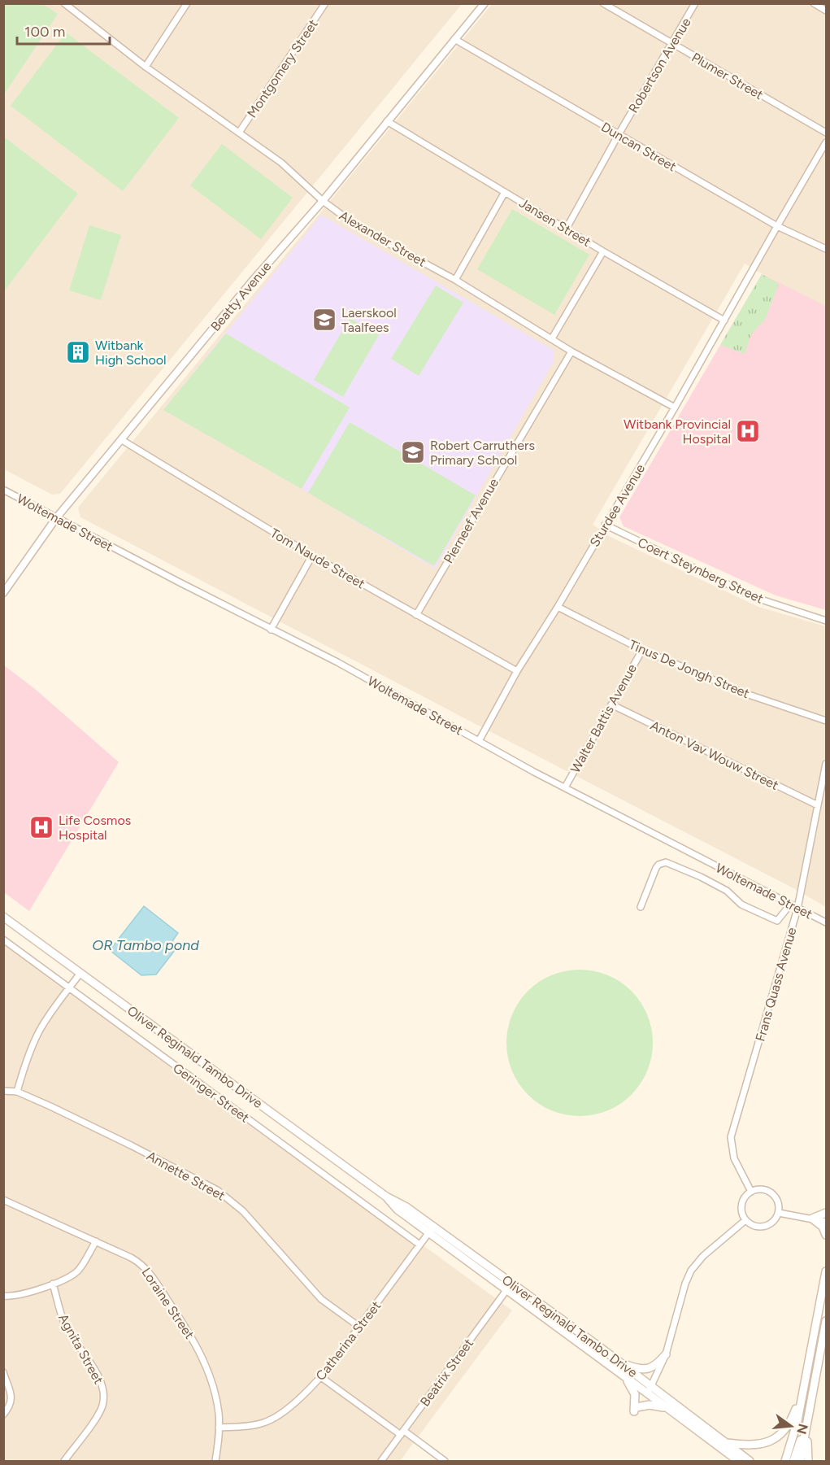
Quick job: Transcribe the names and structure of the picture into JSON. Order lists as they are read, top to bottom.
{
  "streets": {
    "main road": ["Oliver Reginald Tambo Drive"],
    "street": [
      "Robertson Avenue",
      "Montgomery Street",
      "Plumer Street",
      "Duncan Street",
      "Jansen Street",
      "Alexander Street",
      "Beatty Avenue",
      "Sturdee Avenue",
      "Pierneef Avenue",
      "Woltemade Street",
      "Tom Naude Street",
      "Coert Steynberg Street",
      "Tinus De Jongh Street",
      "Walter Battis Avenue",
      "Anton Vav Wouw Street",
      "Frans Quass Avenue",
      "Geringer Street",
      "Annette Street",
      "Loraine Street",
      "Catherina Street",
      "Agnita Street",
      "Beatrix Street"
    ]
  },
  "crossings": [
    ["Robertson Avenue", "Plumer Street"],
    ["Robertson Avenue", "Duncan Street"],
    ["Robertson Avenue", "Jansen Street"],
    ["Montgomery Street", "Alexander Street"],
    ["Duncan Street", "Beatty Avenue"],
    ["Duncan Street", "Sturdee Avenue"],
    ["Jansen Street", "Beatty Avenue"],
    ["Jansen Street", "Sturdee Avenue"],
    ["Alexander Street", "Beatty Avenue"],
    ["Alexander Street", "Sturdee Avenue"],
    ["Alexander Street", "Pierneef Avenue"],
    ["Beatty Avenue", "Woltemade Street"],
    ["Beatty Avenue", "Tom Naude Street"],
    ["Sturdee Avenue", "Woltemade Street"],
    ["Sturdee Avenue", "Tom Naude Street"],
    ["Sturdee Avenue", "Coert Steynberg Street"],
    ["Sturdee Avenue", "Tinus De Jongh Street"],
    ["Pierneef Avenue", "Tom Naude Street"],
    ["Woltemade Street", "Walter Battis Avenue"],
    ["Woltemade Street", "Frans Quass Avenue"],
    ["Tinus De Jongh Street", "Walter Battis Avenue"],
    ["Walter Battis Avenue", "Anton Vav Wouw Street"],
    ["Anton Vav Wouw Street", "Frans Quass Avenue"],
    ["Oliver Reginald Tambo Drive", "Catherina Street"],
    ["Oliver Reginald Tambo Drive", "Beatrix Street"],
    ["Geringer Street", "Catherina Street"],
    ["Annette Street", "Catherina Street"],
    ["Loraine Street", "Catherina Street"]
  ],
  "water": ["OR Tambo pond"],
  "places": {
    "school or university": ["Laerskool Taalfees", "Robert Carruthers Primary School"],
    "building": ["Witbank High School"],
    "hospital": ["Witbank Provincial Hospital", "Life Cosmos Hospital"]
  },
  "scale_bar": "100 m",
  "north": "right"
}
